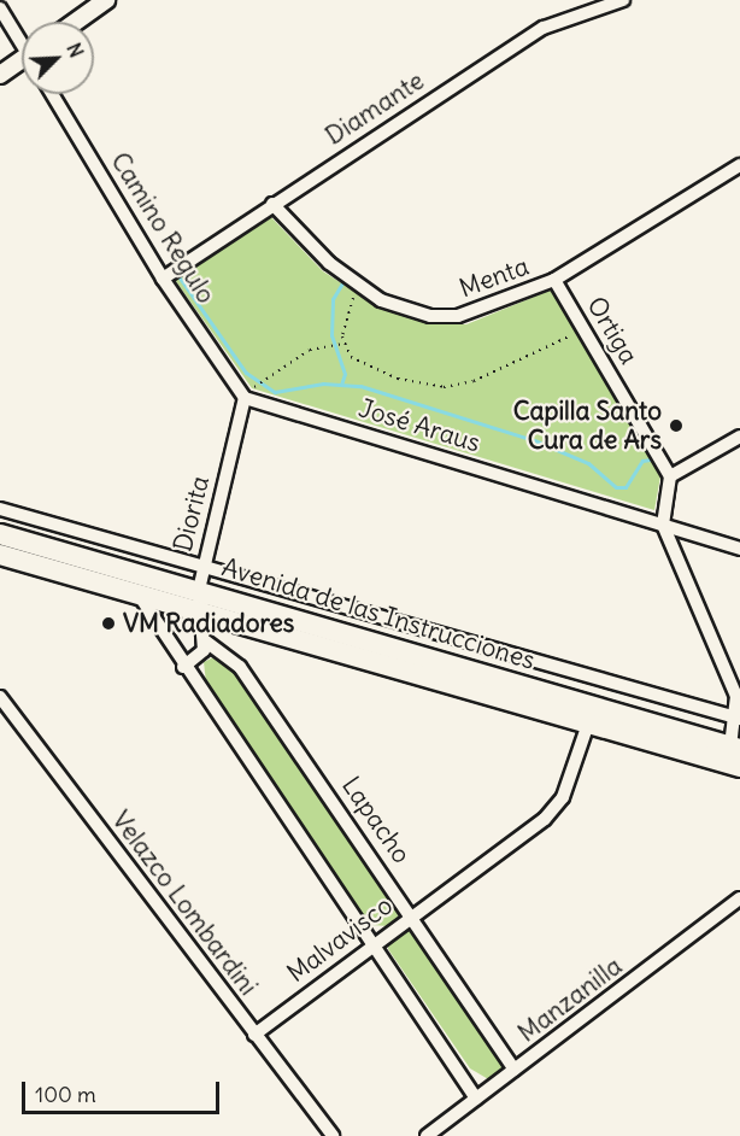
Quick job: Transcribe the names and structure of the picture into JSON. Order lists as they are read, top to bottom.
{
  "streets": {
    "main road": ["Avenida de las Instrucciones"],
    "street": [
      "Diamante",
      "Camino Regulo",
      "Menta",
      "Ortiga",
      "José Araus",
      "Diorita",
      "Lapacho",
      "Velazco Lombardini",
      "Malvavisco",
      "Manzanilla"
    ]
  },
  "crossings": [
    ["Diamante", "Camino Regulo"],
    ["Diamante", "Menta"],
    ["Camino Regulo", "José Araus"],
    ["Camino Regulo", "Diorita"],
    ["Menta", "Ortiga"],
    ["José Araus", "Diorita"],
    ["Diorita", "Avenida de las Instrucciones"],
    ["Diorita", "Lapacho"],
    ["Avenida de las Instrucciones", "Malvavisco"],
    ["Lapacho", "Malvavisco"],
    ["Lapacho", "Manzanilla"],
    ["Velazco Lombardini", "Malvavisco"]
  ],
  "places": ["Capilla Santo Cura de Ars", "VM Radiadores"],
  "scale_bar": "100 m",
  "north": "top right"
}
